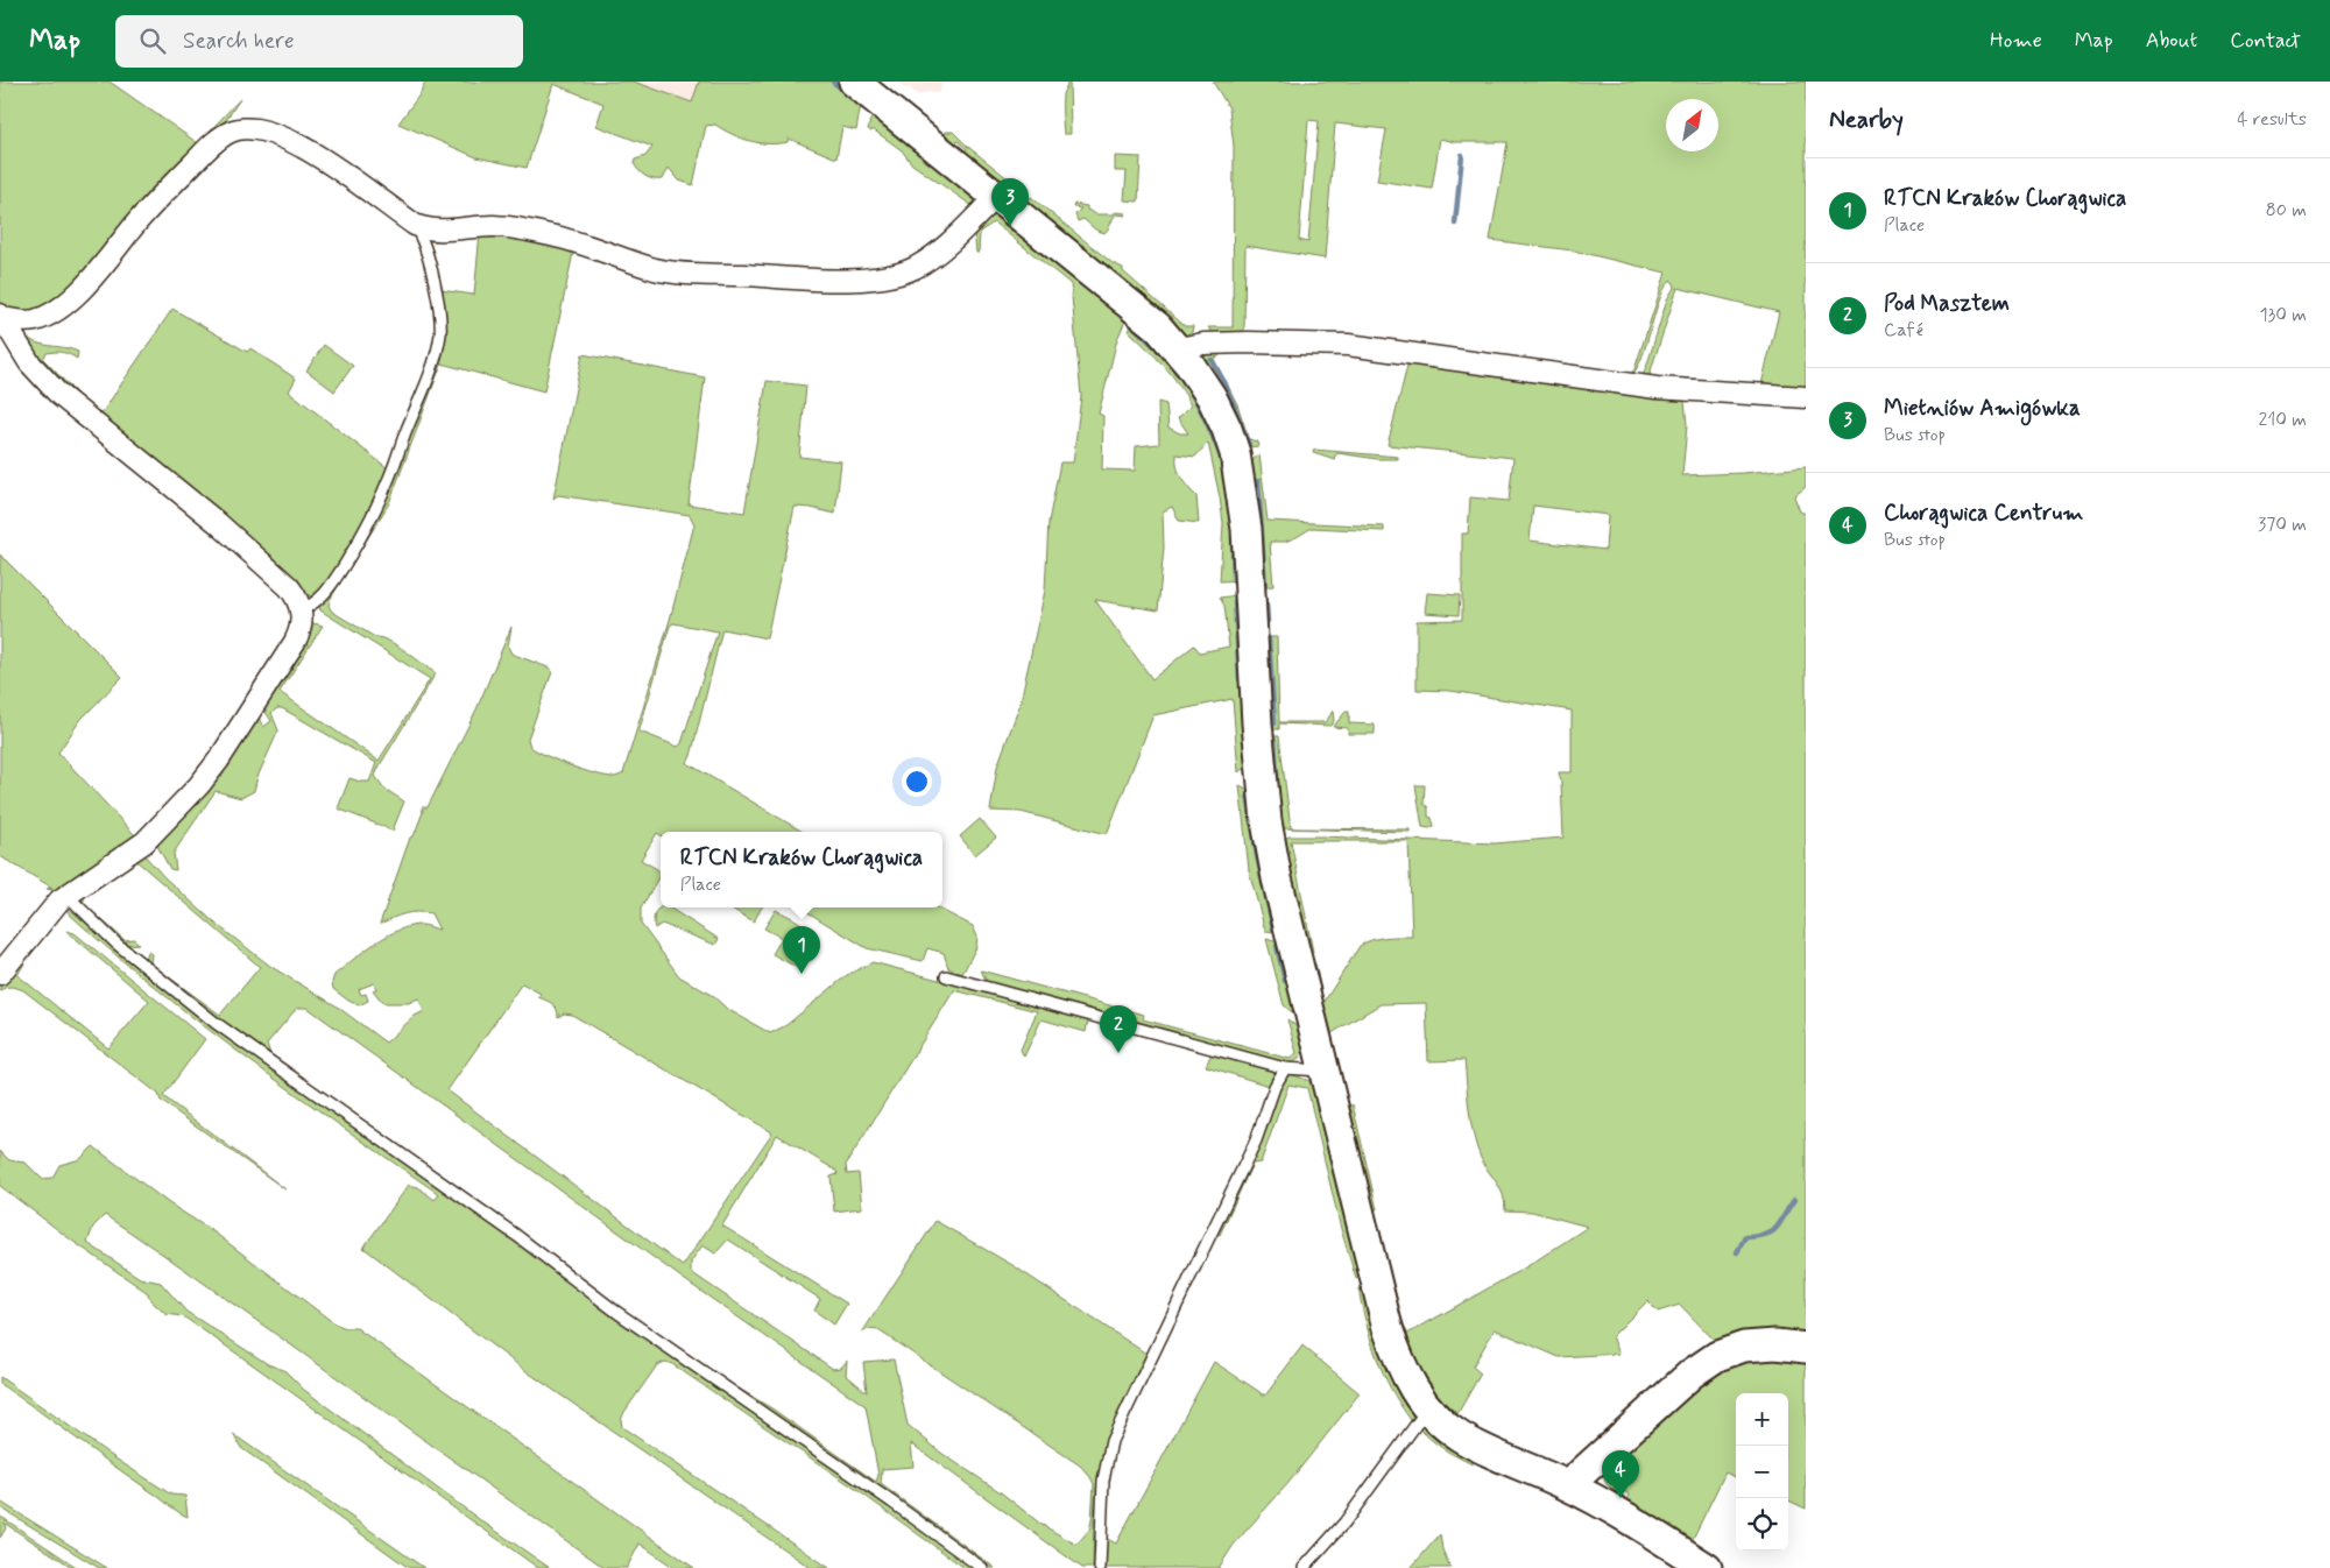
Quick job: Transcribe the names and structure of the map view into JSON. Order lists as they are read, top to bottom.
{
  "north": "top right",
  "page": {
    "header": "Map",
    "search": "Search here",
    "nav": [
      "Home",
      "Map",
      "About",
      "Contact"
    ],
    "heading": ["Nearby", "4 results"],
    "list": [
      {
        "mark": "1",
        "name": "RTCN Kraków Chorągwica",
        "note": "Place",
        "value": "80 m"
      },
      {
        "mark": "2",
        "name": "Pod Masztem",
        "note": "Café",
        "value": "130 m"
      },
      {
        "mark": "3",
        "name": "Mietniów Amigówka",
        "note": "Bus stop",
        "value": "210 m"
      },
      {
        "mark": "4",
        "name": "Chorągwica Centrum",
        "note": "Bus stop",
        "value": "370 m"
      }
    ],
    "pins": [
      "3",
      "1",
      "2",
      "4"
    ],
    "popup": ["RTCN Kraków Chorągwica", "Place"],
    "map_buttons": ["+", "−"]
  }
}
